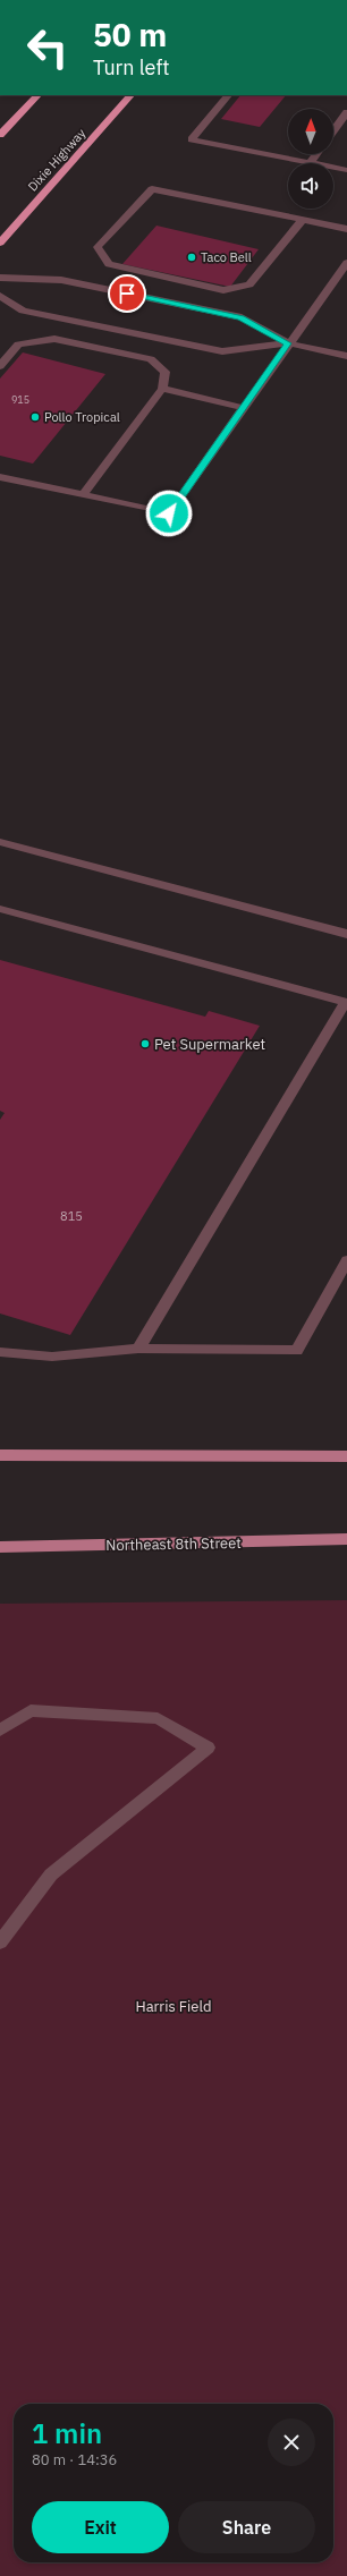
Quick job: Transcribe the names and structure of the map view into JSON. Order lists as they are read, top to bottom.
{
  "streets": {
    "highway": ["Dixie Highway"],
    "main road": ["Northeast 8th Street"]
  },
  "parks": ["Harris Field"],
  "places": ["Taco Bell", "Pollo Tropical", "Pet Supermarket"],
  "house_numbers": ["915", "815"],
  "north": "top",
  "page": {
    "turn": ["50 m", "Turn left"],
    "heading": ["1 min", "80 m · 14:36"],
    "buttons": ["Exit", "Share"]
  }
}
